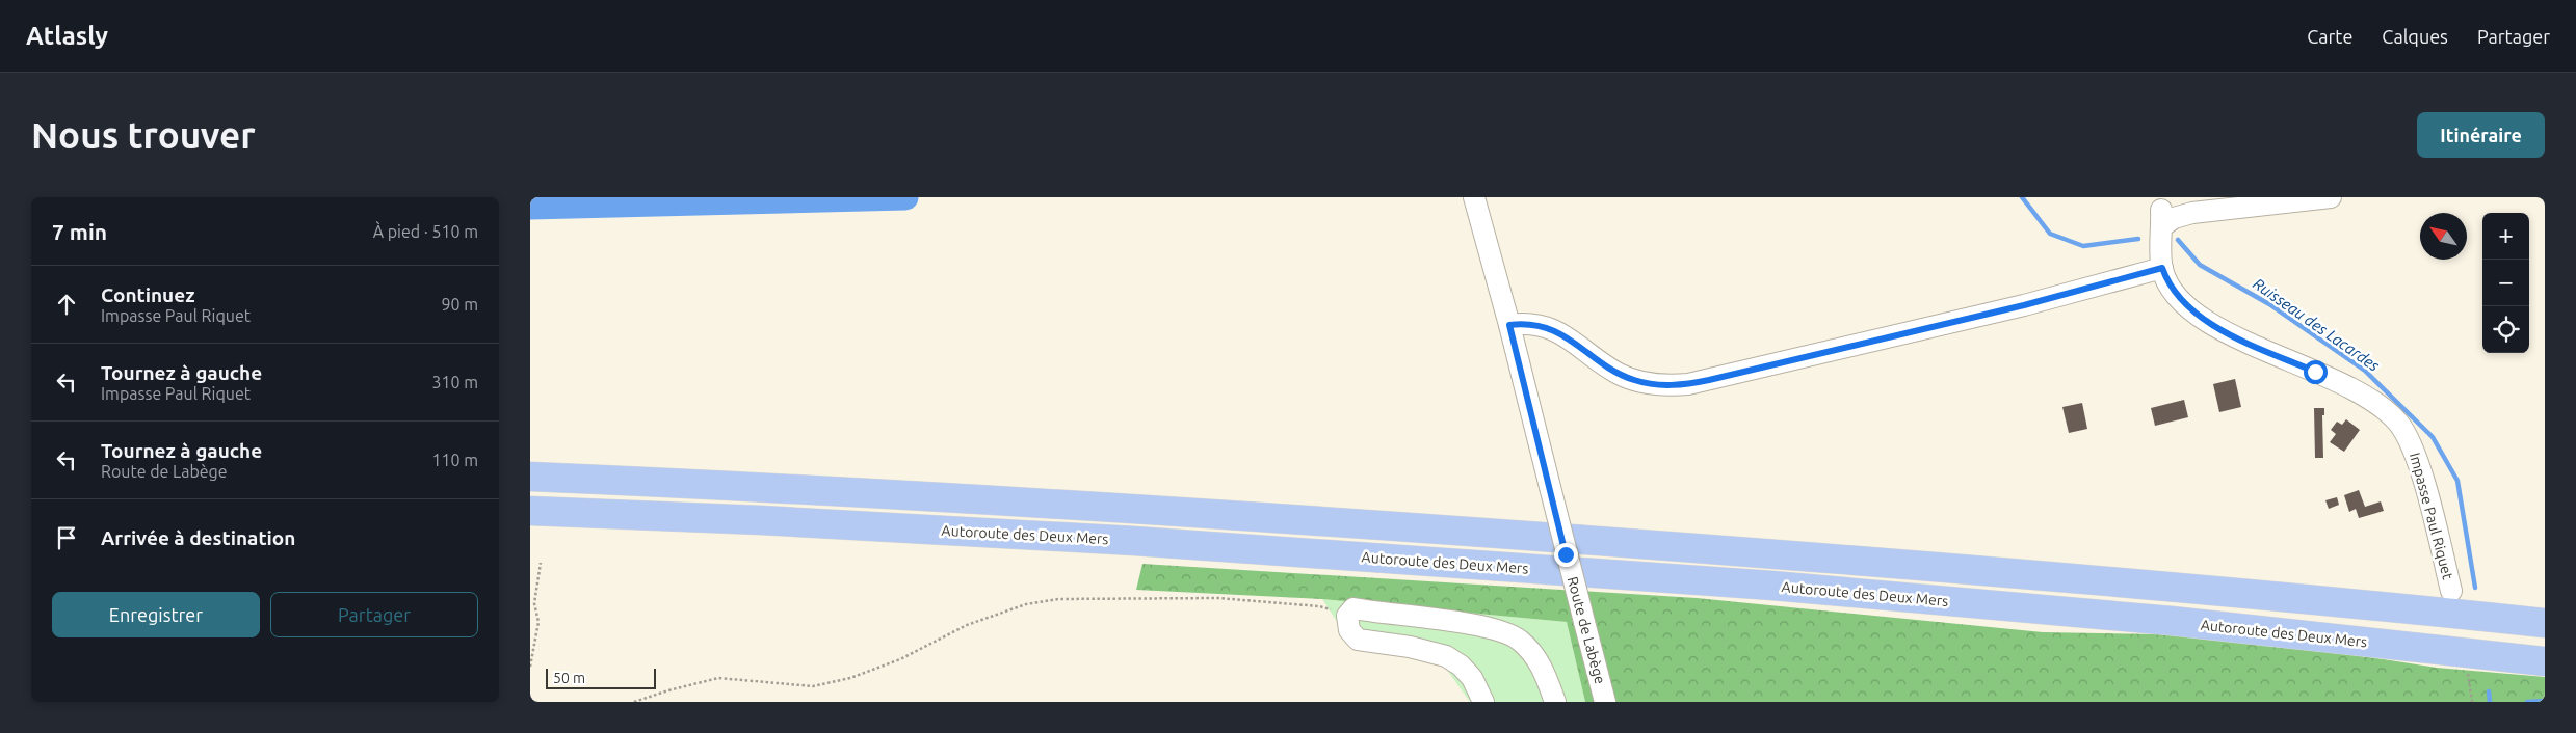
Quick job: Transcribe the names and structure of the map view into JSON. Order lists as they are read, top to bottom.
{
  "streets": {
    "highway": ["Autoroute des Deux Mers"],
    "street": ["Impasse Paul Riquet", "Route de Labège"]
  },
  "water": ["Ruisseau des Lacardes"],
  "scale_bar": "50 m",
  "north": "top left",
  "page": {
    "header": "Atlasly",
    "nav": ["Carte", "Calques", "Partager"],
    "buttons": [
      "Itinéraire",
      ["Enregistrer", "Partager"]
    ],
    "title": "Nous trouver",
    "heading": ["7 min", "À pied · 510 m"],
    "map_buttons": ["+", "−"],
    "list": [
      ["Continuez", "Impasse Paul Riquet", "90 m"],
      ["Tournez à gauche", "Impasse Paul Riquet", "310 m"],
      ["Tournez à gauche", "Route de Labège", "110 m"],
      "Arrivée à destination"
    ],
    "scale": "50 m"
  }
}
